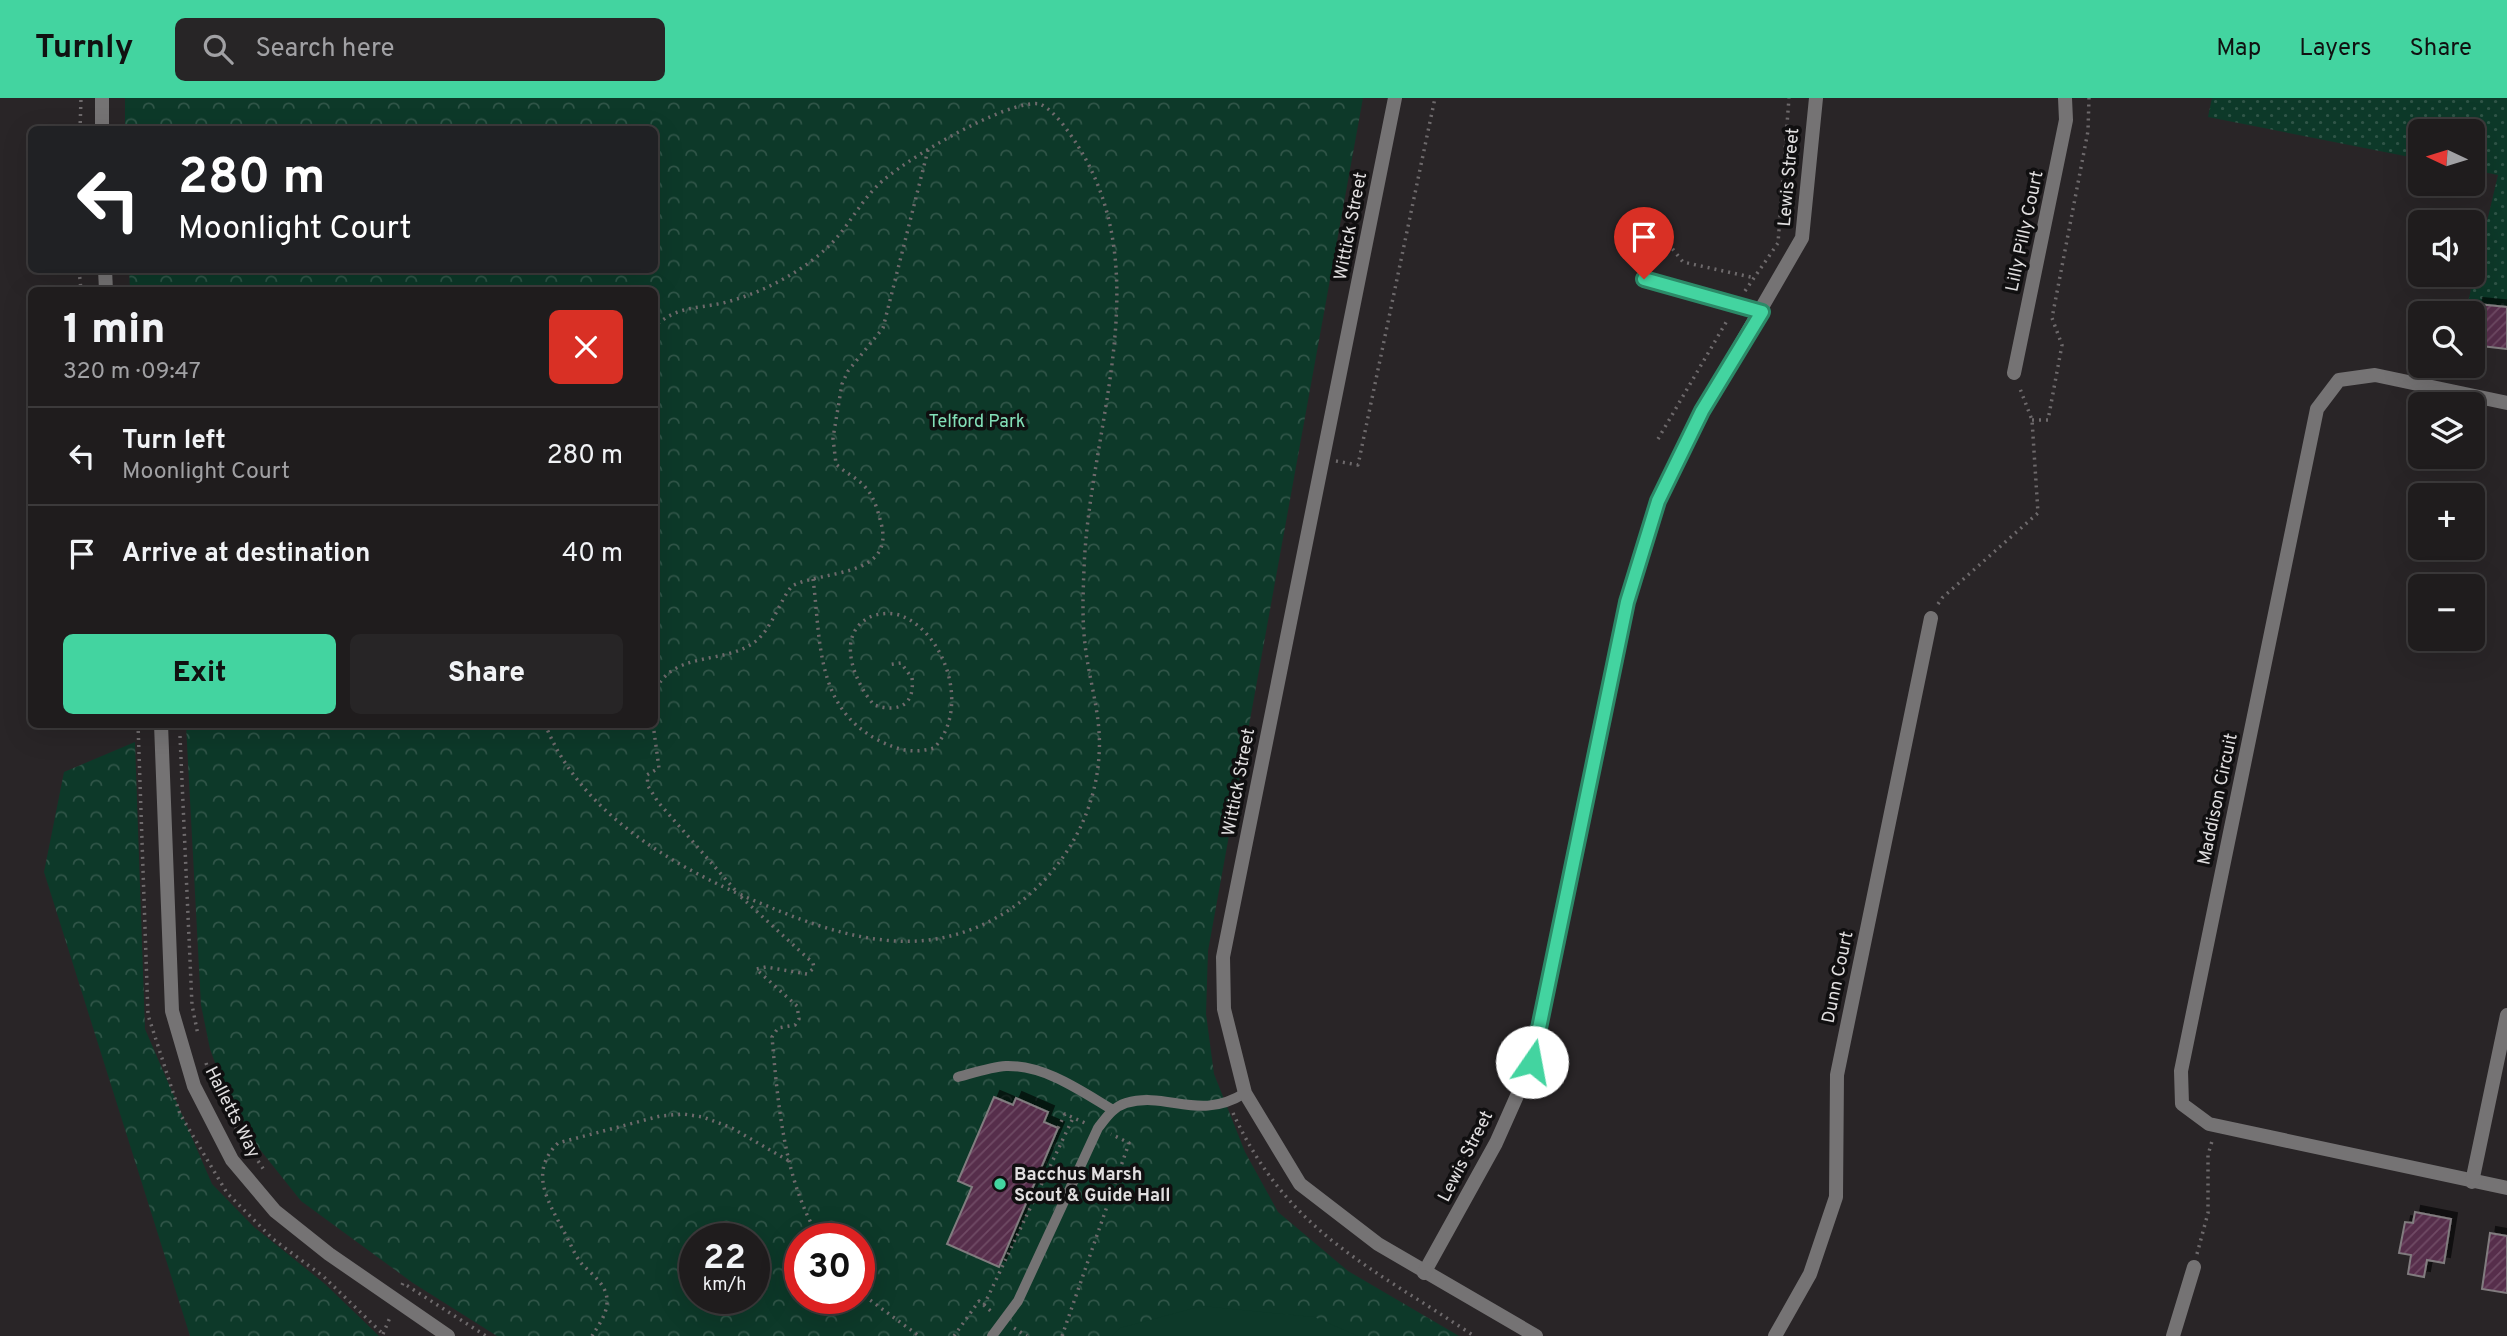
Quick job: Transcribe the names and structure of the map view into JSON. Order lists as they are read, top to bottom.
{
  "streets": {
    "street": [
      "Lewis Street",
      "Wittick Street",
      "Lilly Pilly Court",
      "Maddison Circuit",
      "Dunn Court",
      "Halletts Way"
    ]
  },
  "crossings": [
    ["Lewis Street", "Wittick Street"]
  ],
  "parks": ["Telford Park"],
  "places": ["Bacchus Marsh Scout & Guide Hall"],
  "north": "left",
  "page": {
    "header": "Turnly",
    "search": "Search here",
    "nav": ["Map", "Layers", "Share"],
    "map_buttons": ["+", "−"],
    "turn": ["280 m", "Moonlight Court"],
    "heading": ["1 min", "320 m · 09:47"],
    "list": [
      {
        "name": "Turn left",
        "note": "Moonlight Court",
        "value": "280 m"
      },
      {
        "name": "Arrive at destination",
        "value": "40 m"
      }
    ],
    "buttons": ["Exit", "Share"],
    "speed": "22 km/h",
    "limit": "30"
  }
}
